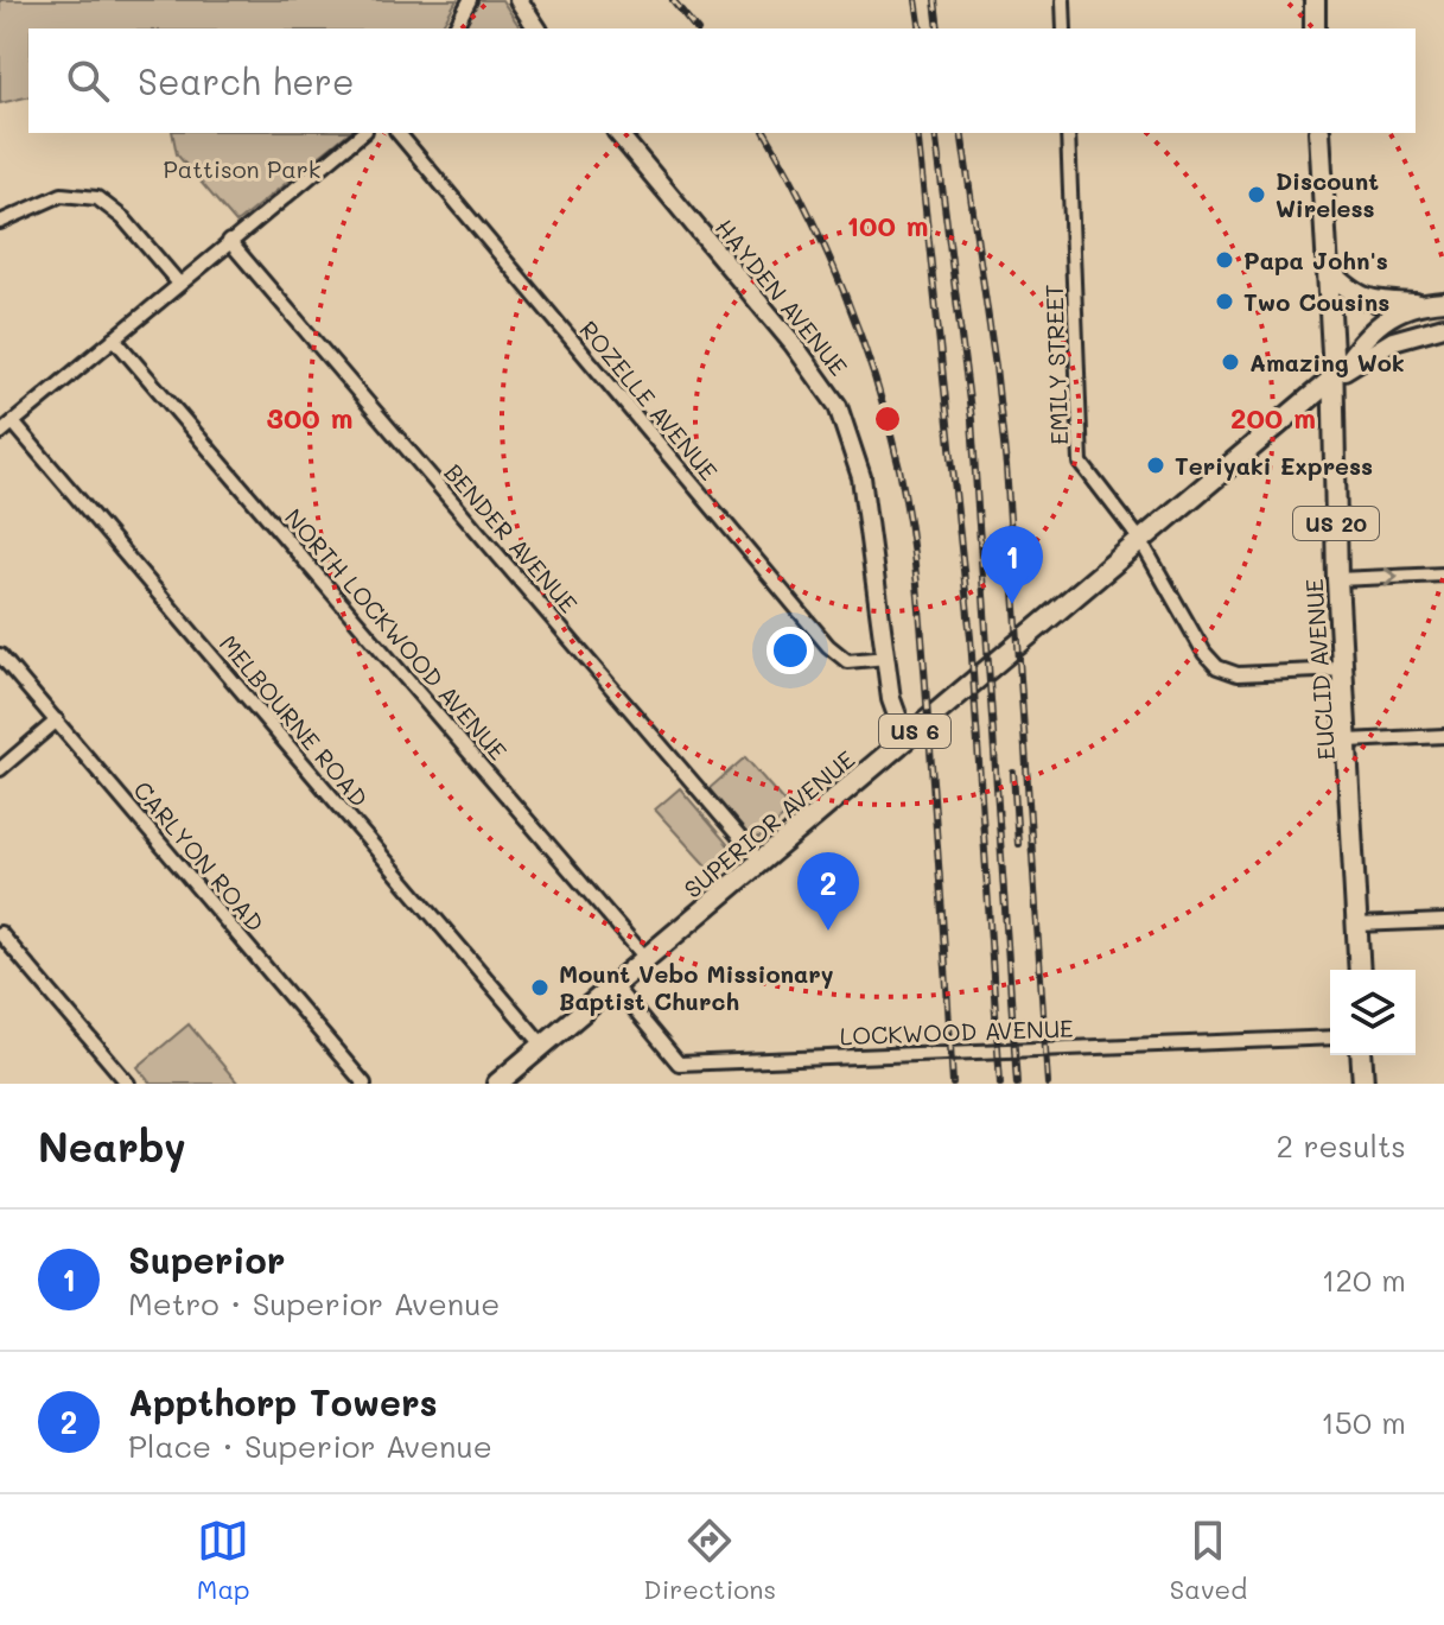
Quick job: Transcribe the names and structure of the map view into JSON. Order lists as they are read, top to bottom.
{
  "streets": {
    "main road": [
      "US 20",
      "EUCLID AVENUE",
      "US 6",
      "SUPERIOR AVENUE"
    ],
    "street": [
      "HAYDEN AVENUE",
      "EMILY STREET",
      "ROZELLE AVENUE",
      "BENDER AVENUE",
      "NORTH LOCKWOOD AVENUE",
      "MELBOURNE ROAD",
      "CARLYON ROAD",
      "LOCKWOOD AVENUE"
    ]
  },
  "crossings": [
    ["HAYDEN AVENUE", "ROZELLE AVENUE"],
    ["HAYDEN AVENUE", "SUPERIOR AVENUE"],
    ["EMILY STREET", "EUCLID AVENUE"],
    ["EMILY STREET", "SUPERIOR AVENUE"],
    ["BENDER AVENUE", "SUPERIOR AVENUE"],
    ["NORTH LOCKWOOD AVENUE", "SUPERIOR AVENUE"],
    ["EUCLID AVENUE", "SUPERIOR AVENUE"],
    ["MELBOURNE ROAD", "SUPERIOR AVENUE"],
    ["SUPERIOR AVENUE", "LOCKWOOD AVENUE"]
  ],
  "parks": ["Pattison Park"],
  "places": [
    "Discount Wireless",
    "Papa John's",
    "Two Cousins",
    "Amazing Wok",
    "Teriyaki Express",
    "Mount Vebo Missionary Baptist Church"
  ],
  "page": {
    "search": "Search here",
    "pins": ["1", "2"],
    "heading": ["Nearby", "2 results"],
    "list": [
      {
        "mark": "1",
        "name": "Superior",
        "note": "Metro · Superior Avenue",
        "value": "120 m"
      },
      {
        "mark": "2",
        "name": "Appthorp Towers",
        "note": "Place · Superior Avenue",
        "value": "150 m"
      }
    ],
    "nav": ["Map", "Directions", "Saved"]
  },
  "rings": ["100 m", "200 m", "300 m"]
}
